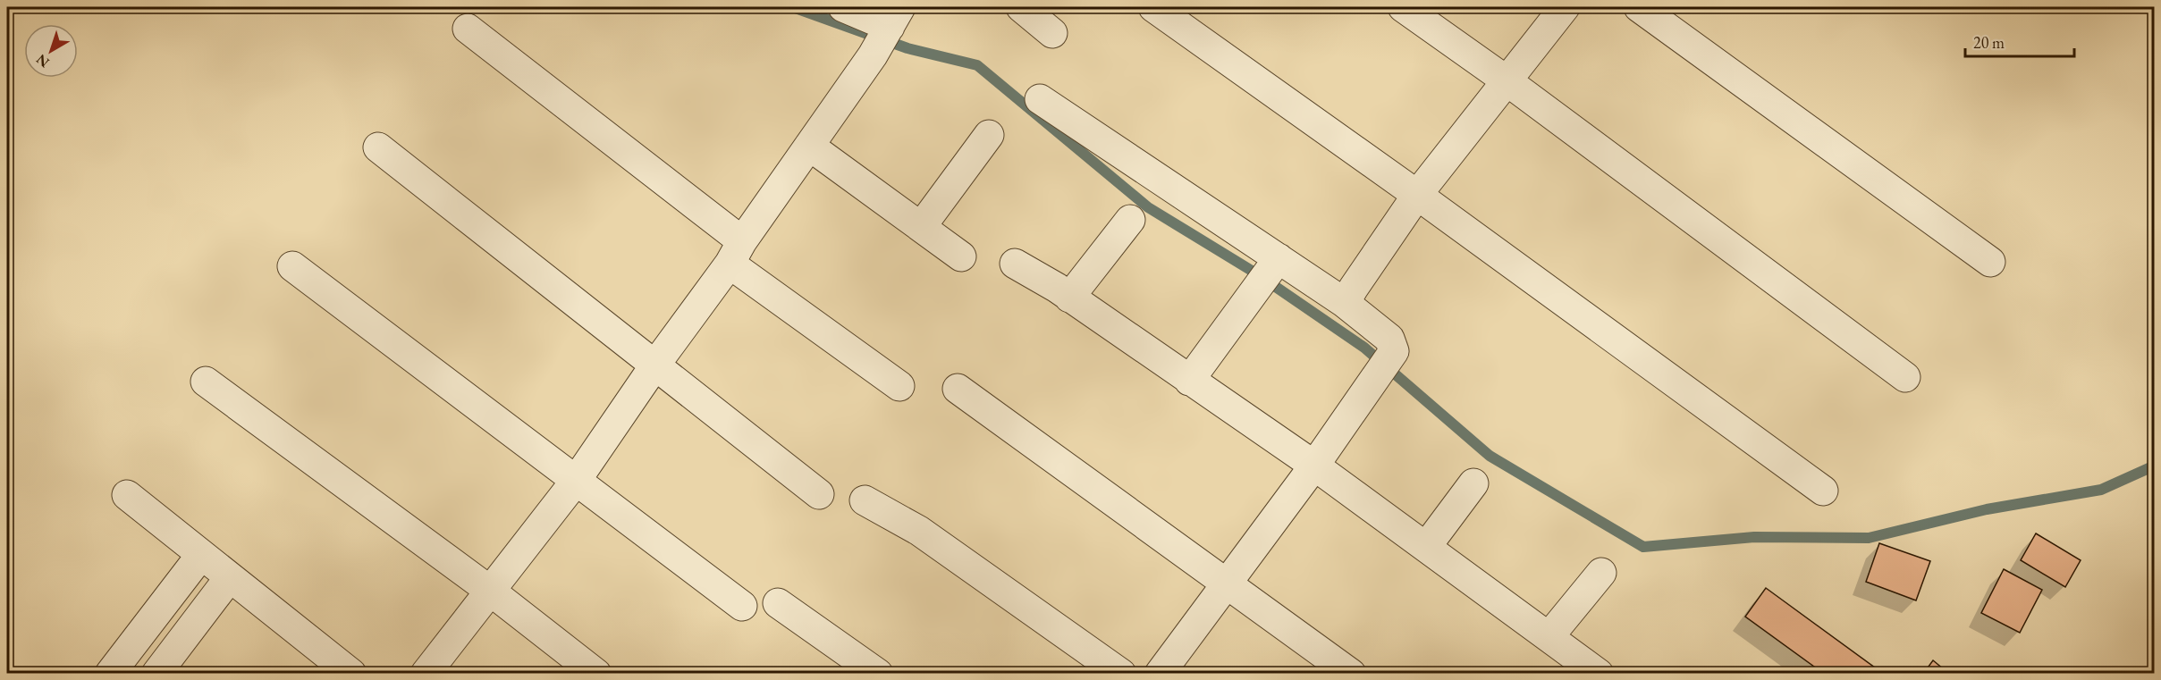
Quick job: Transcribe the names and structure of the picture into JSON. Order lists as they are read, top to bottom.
{
  "scale_bar": "20 m",
  "north": "bottom left"
}
